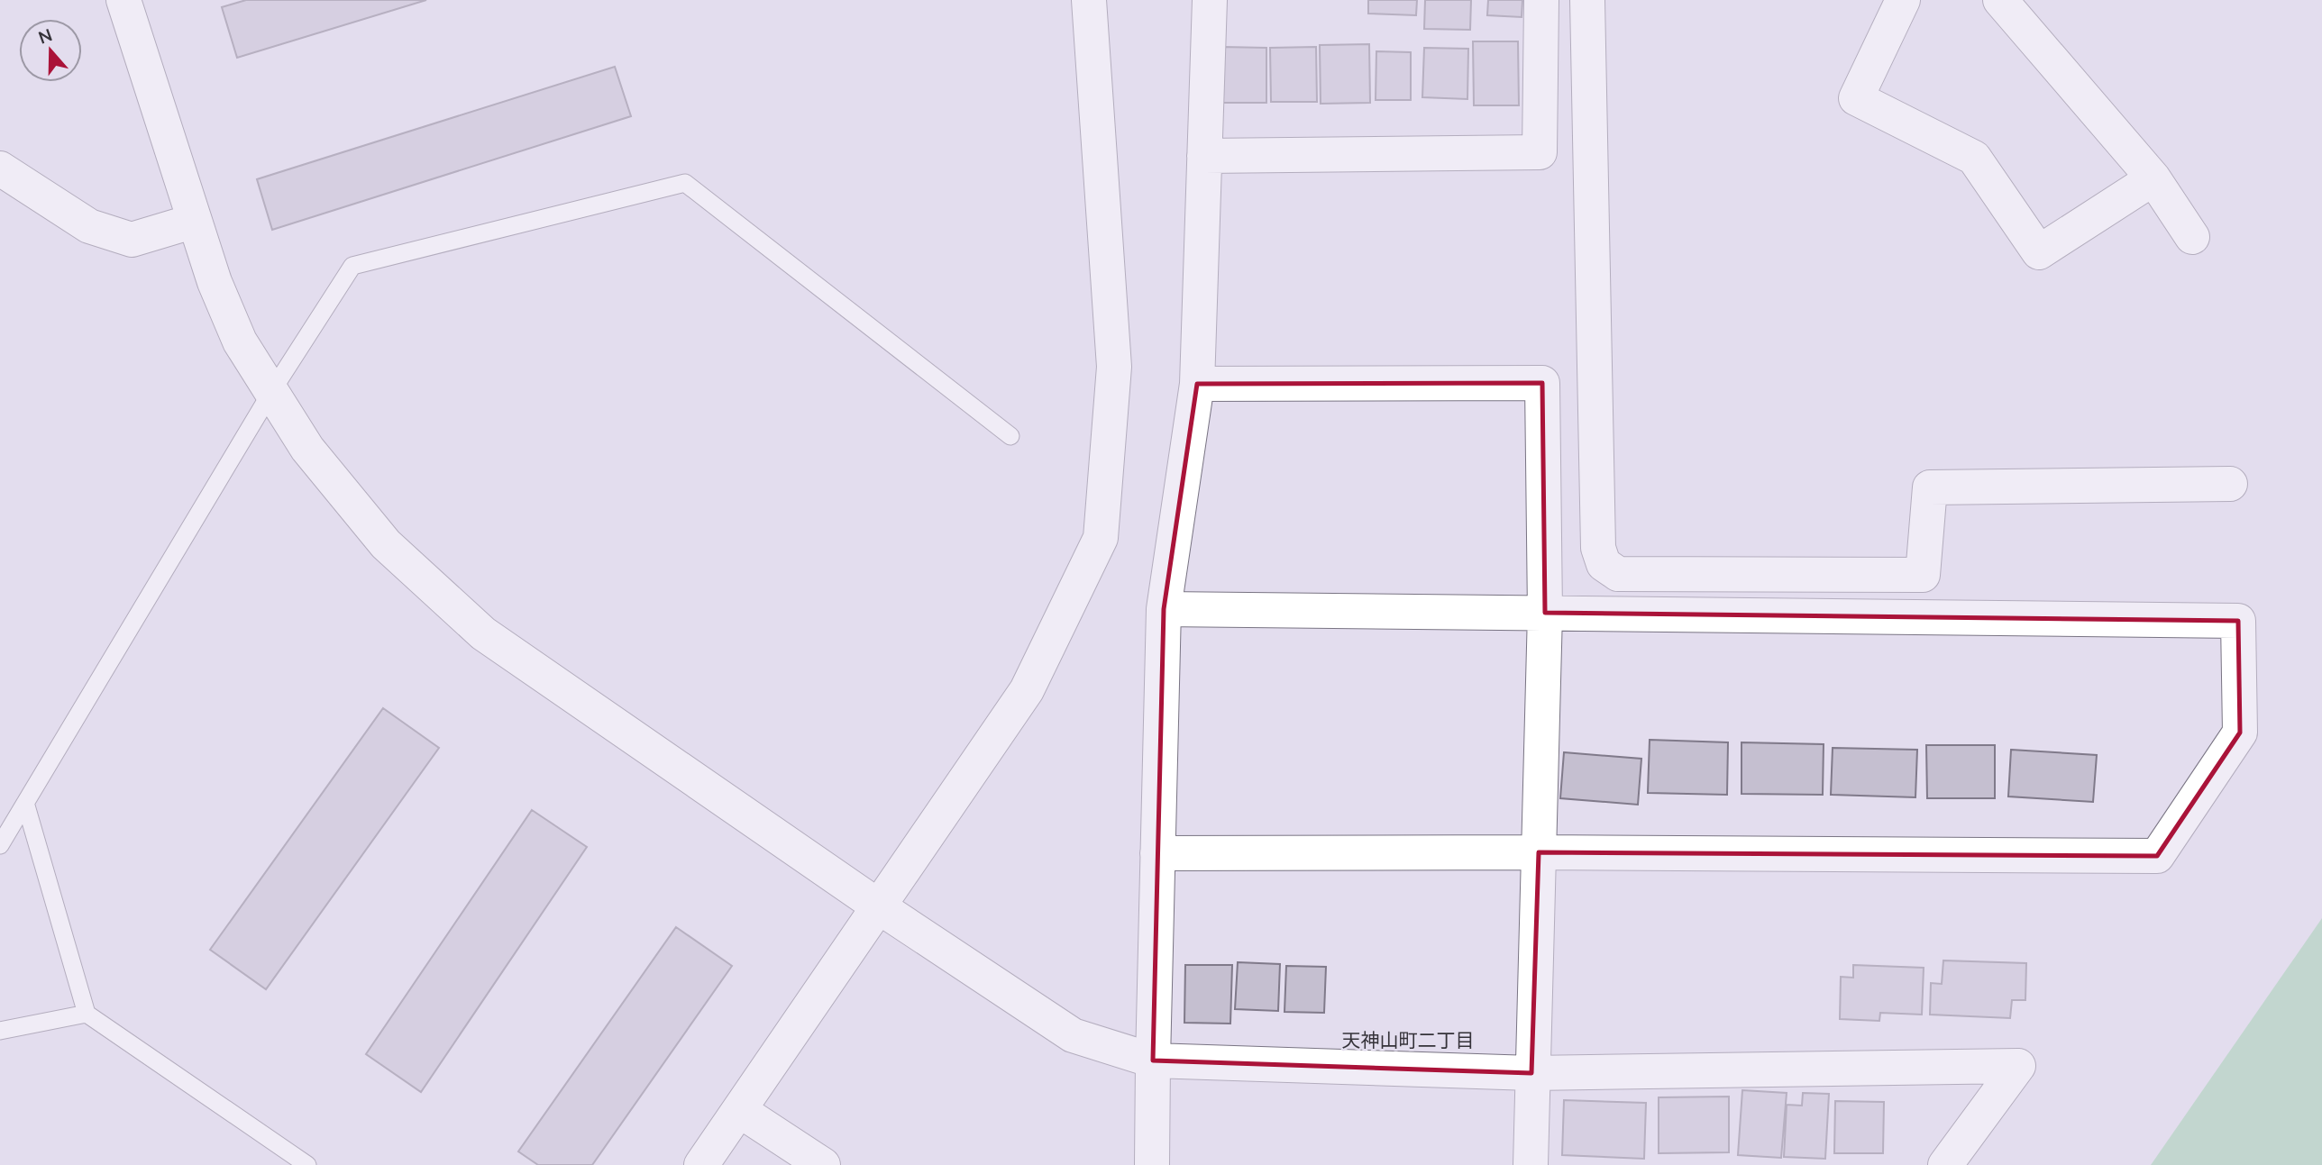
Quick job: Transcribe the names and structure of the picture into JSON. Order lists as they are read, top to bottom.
{
  "districts": ["天神山町二丁目"],
  "north": "top"
}
